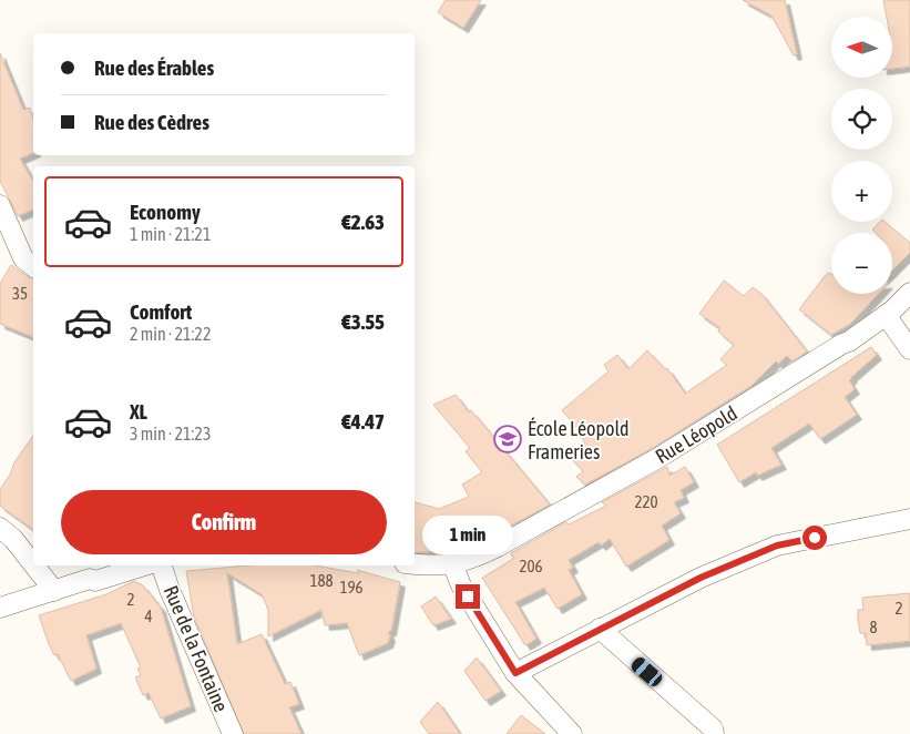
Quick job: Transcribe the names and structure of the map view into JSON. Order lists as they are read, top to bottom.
{
  "streets": {
    "street": ["Rue Léopold", "Rue de la Fontaine"]
  },
  "places": {
    "school or university": ["École Léopold Frameries"]
  },
  "house_numbers": [
    "35",
    "220",
    "206",
    "188",
    "196",
    "2",
    "2",
    "4",
    "8"
  ],
  "north": "left",
  "page": {
    "map_buttons": ["+", "−"],
    "banner": ["Rue des Érables", "Rue des Cèdres"],
    "list": [
      {
        "name": "Economy",
        "note": "1 min · 21:21",
        "value": "€2.63"
      },
      {
        "name": "Comfort",
        "note": "2 min · 21:22",
        "value": "€3.55"
      },
      {
        "name": "XL",
        "note": "3 min · 21:23",
        "value": "€4.47"
      }
    ],
    "buttons": "Confirm",
    "bubble": "1 min"
  }
}
